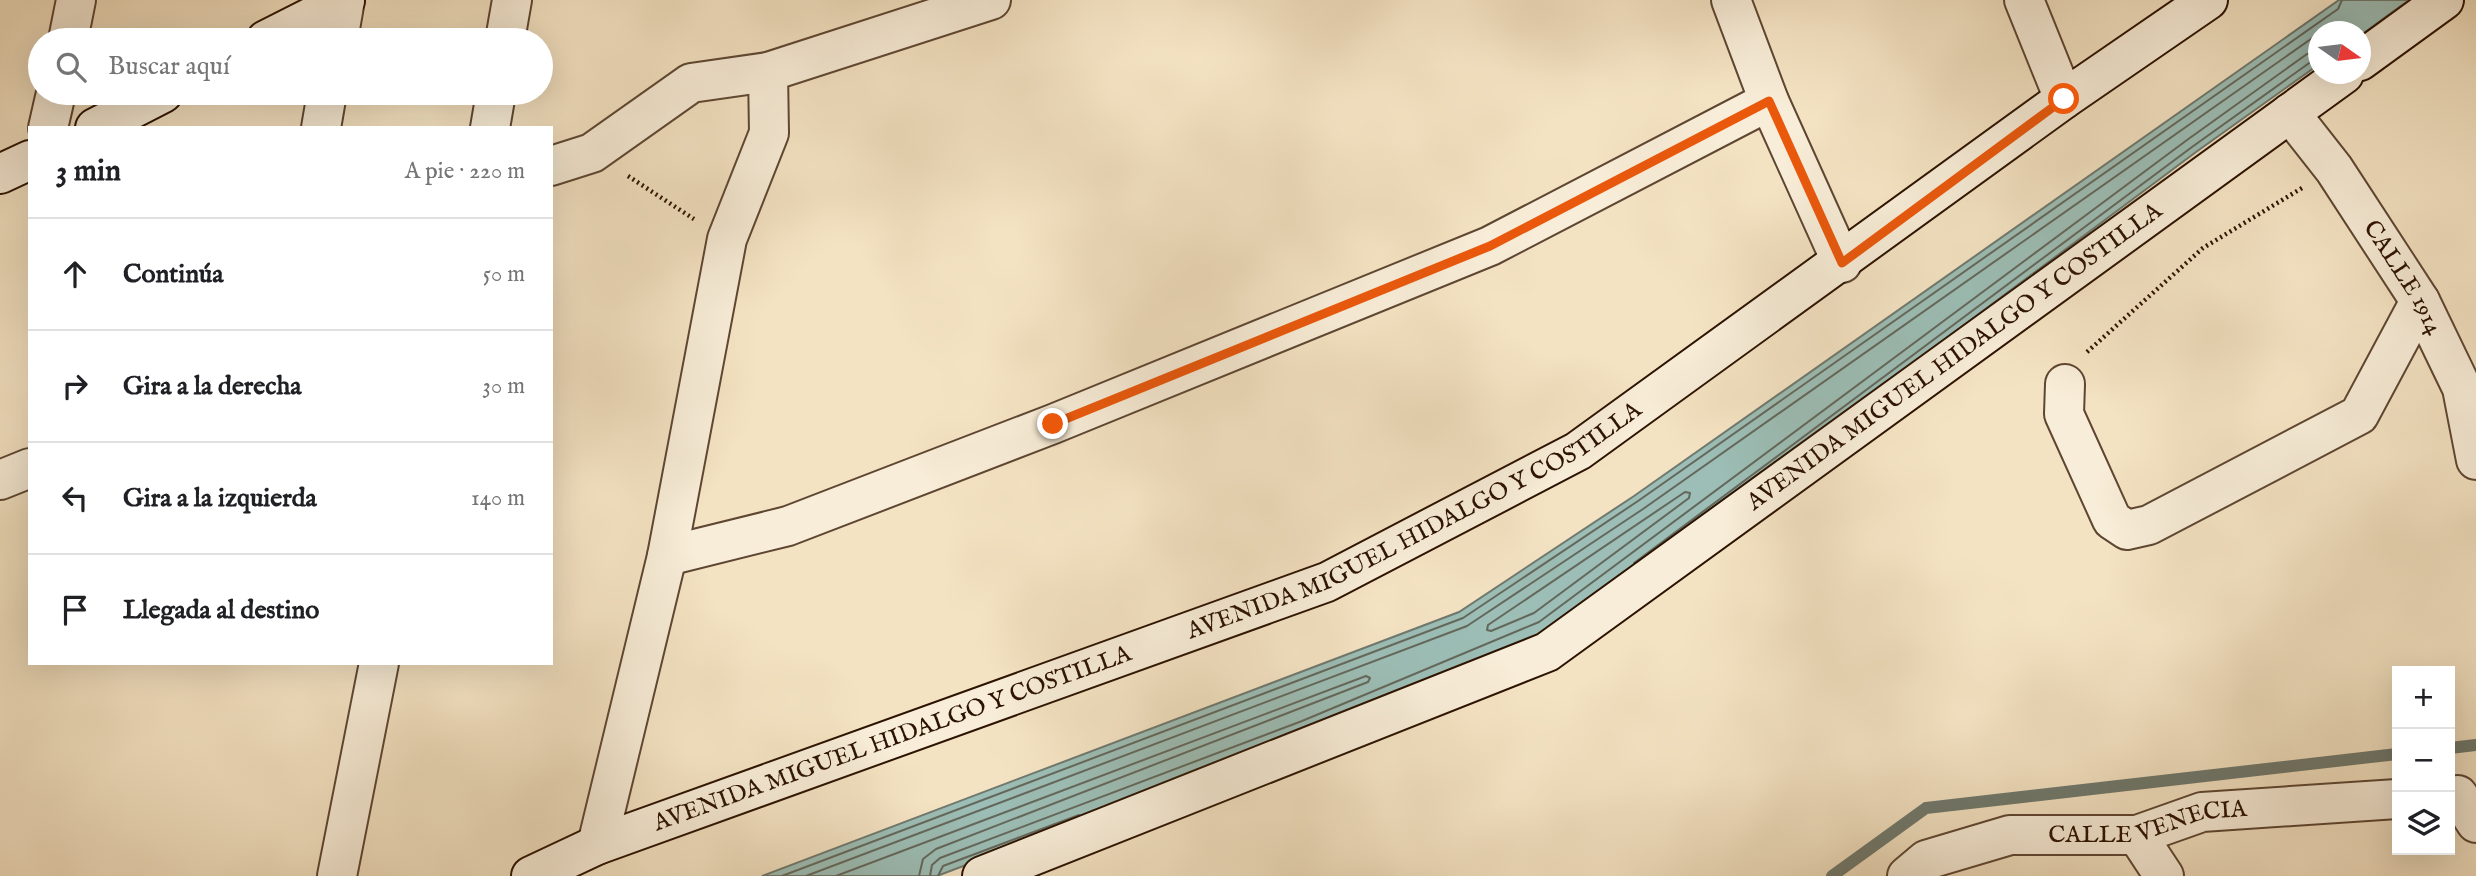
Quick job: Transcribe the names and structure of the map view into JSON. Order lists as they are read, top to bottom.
{
  "streets": {
    "street": ["CALLE 1914", "AVENIDA MIGUEL HIDALGO Y COSTILLA", "CALLE VENECIA"]
  },
  "crossings": [
    ["CALLE 1914", "AVENIDA MIGUEL HIDALGO Y COSTILLA"]
  ],
  "north": "right",
  "page": {
    "search": "Buscar aquí",
    "heading": ["3 min", "A pie · 220 m"],
    "list": [
      ["Continúa", "50 m"],
      ["Gira a la derecha", "30 m"],
      ["Gira a la izquierda", "140 m"],
      "Llegada al destino"
    ],
    "map_buttons": ["+", "−"]
  }
}
